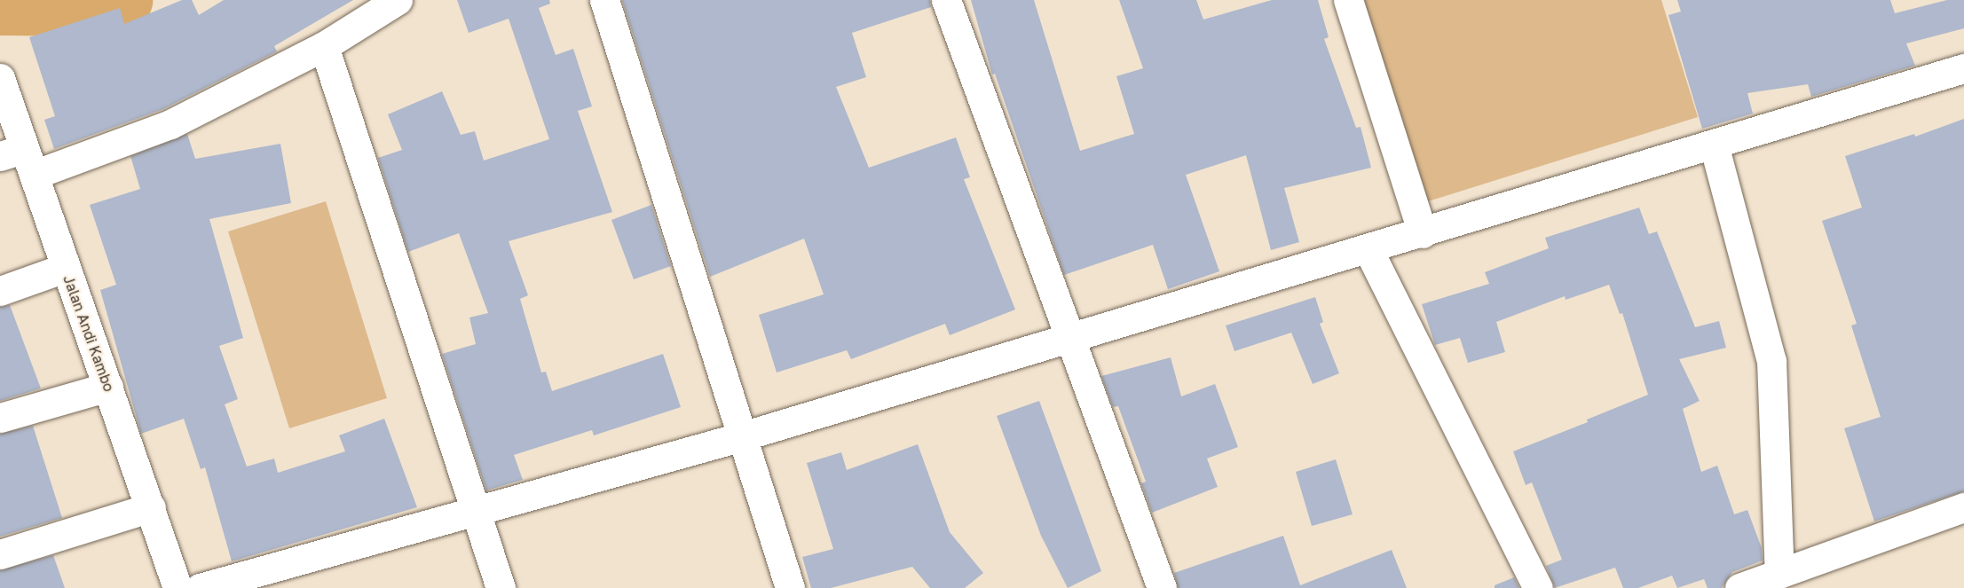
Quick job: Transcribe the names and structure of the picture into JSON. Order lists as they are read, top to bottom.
{
  "streets": {
    "street": ["Jalan Andi Kambo"]
  }
}
